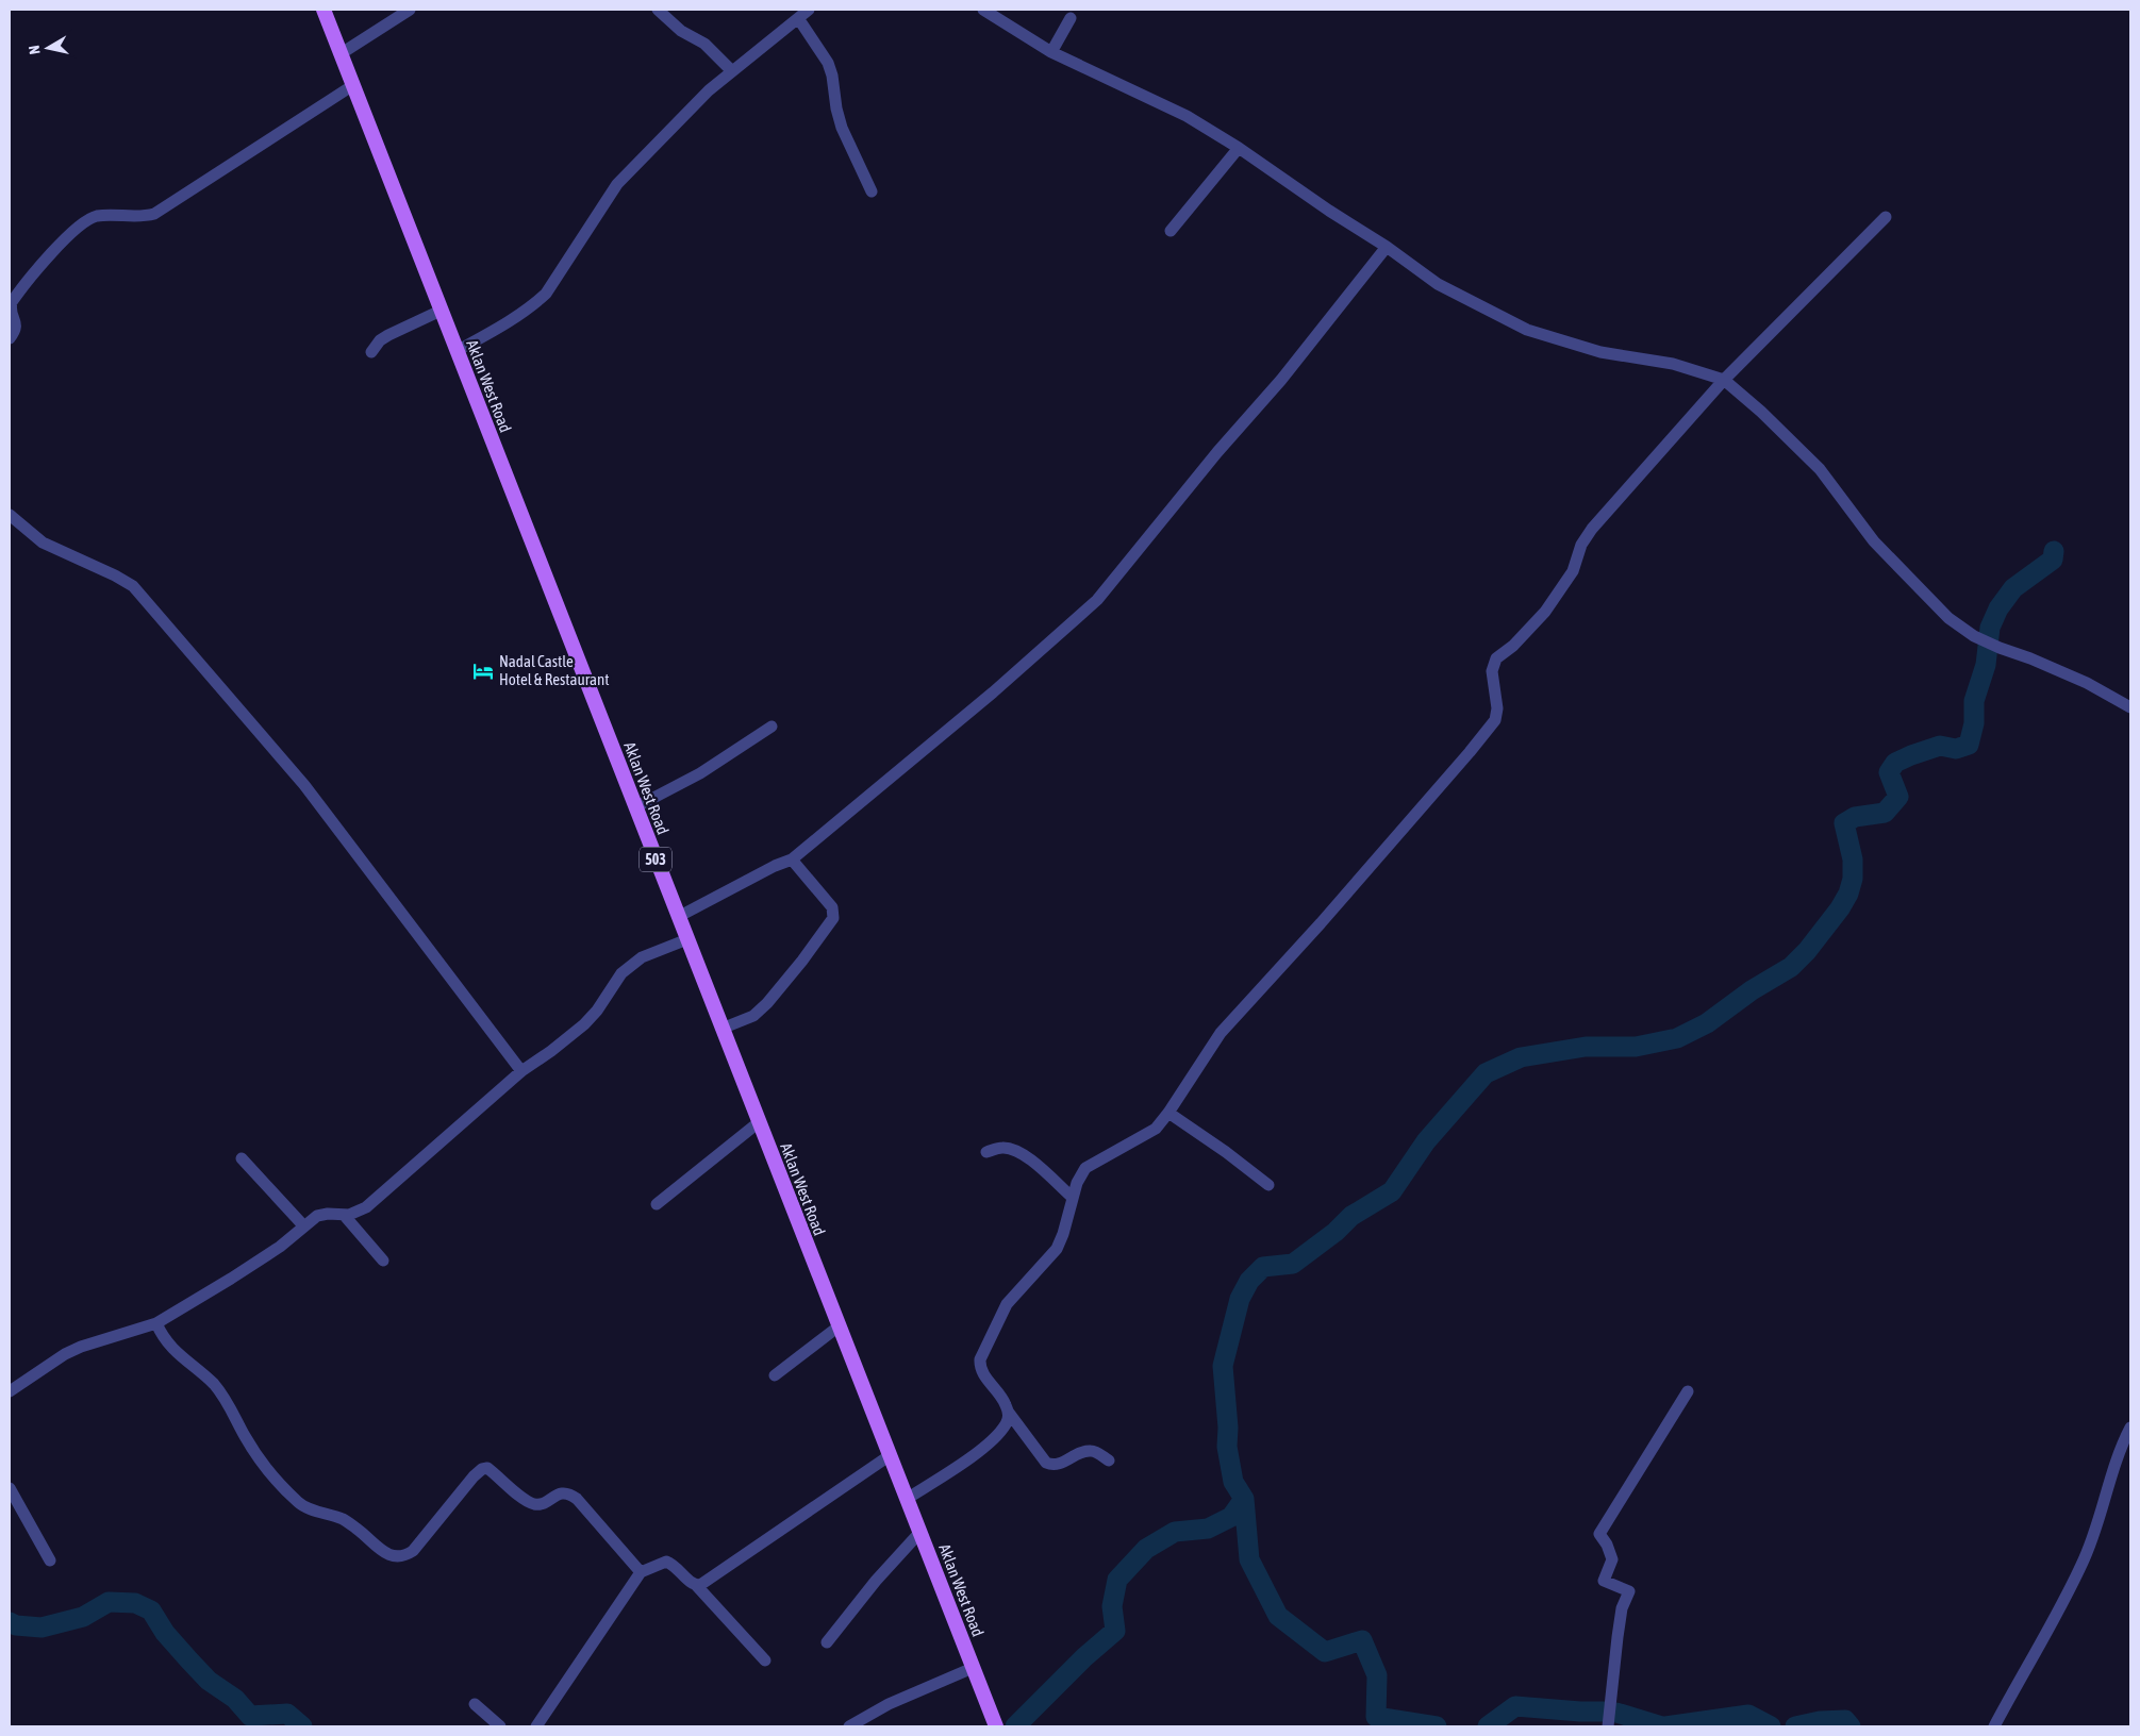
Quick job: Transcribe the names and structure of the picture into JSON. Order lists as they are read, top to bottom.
{
  "streets": {
    "main road": ["Aklan West Road", "503"]
  },
  "places": {
    "hotel": ["Nadal Castle Hotel & Restaurant"]
  },
  "north": "left"
}
